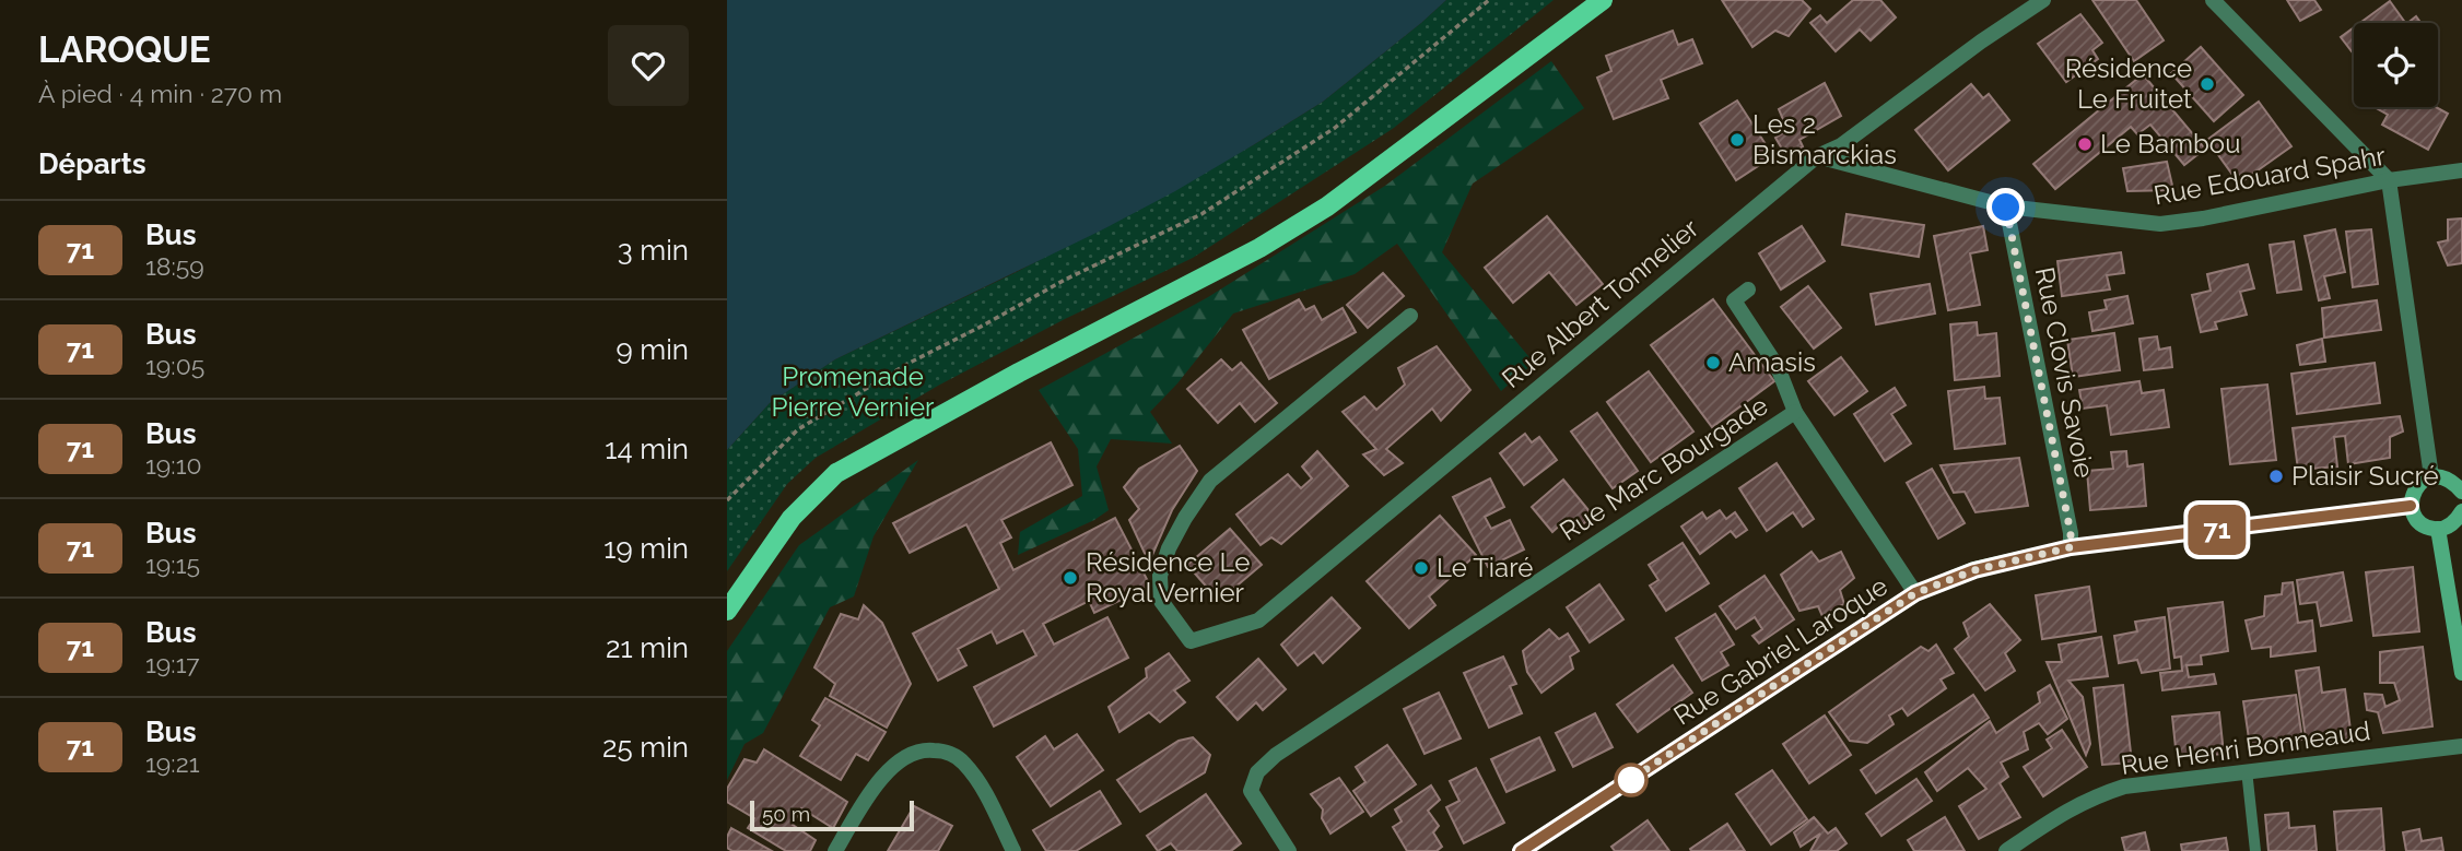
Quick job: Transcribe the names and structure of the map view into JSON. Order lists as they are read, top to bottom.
{
  "streets": {
    "street": [
      "Rue Edouard Spahr",
      "Rue Albert Tonnelier",
      "Rue Clovis Savoie",
      "Rue Marc Bourgade",
      "Rue Gabriel Laroque",
      "Rue Henri Bonneaud"
    ]
  },
  "crossings": [
    ["Rue Edouard Spahr", "Rue Albert Tonnelier"],
    ["Rue Edouard Spahr", "Rue Clovis Savoie"],
    ["Rue Clovis Savoie", "Rue Gabriel Laroque"]
  ],
  "parks": ["Promenade Pierre Vernier"],
  "places": [
    "Résidence Le Fruitet",
    "Les 2 Bismarckias",
    "Le Bambou",
    "Amasis",
    "Plaisir Sucré",
    "Le Tiaré",
    "Résidence Le Royal Vernier"
  ],
  "lines": ["bus line 71"],
  "scale_bar": "50 m",
  "page": {
    "heading": [
      ["LAROQUE", "À pied · 4 min · 270 m"],
      "Départs"
    ],
    "on_map": "71",
    "list": [
      {
        "mark": "71",
        "name": "Bus",
        "note": "18:59",
        "value": "3 min"
      },
      {
        "mark": "71",
        "name": "Bus",
        "note": "19:05",
        "value": "9 min"
      },
      {
        "mark": "71",
        "name": "Bus",
        "note": "19:10",
        "value": "14 min"
      },
      {
        "mark": "71",
        "name": "Bus",
        "note": "19:15",
        "value": "19 min"
      },
      {
        "mark": "71",
        "name": "Bus",
        "note": "19:17",
        "value": "21 min"
      },
      {
        "mark": "71",
        "name": "Bus",
        "note": "19:21",
        "value": "25 min"
      }
    ],
    "scale": "50 m"
  }
}
